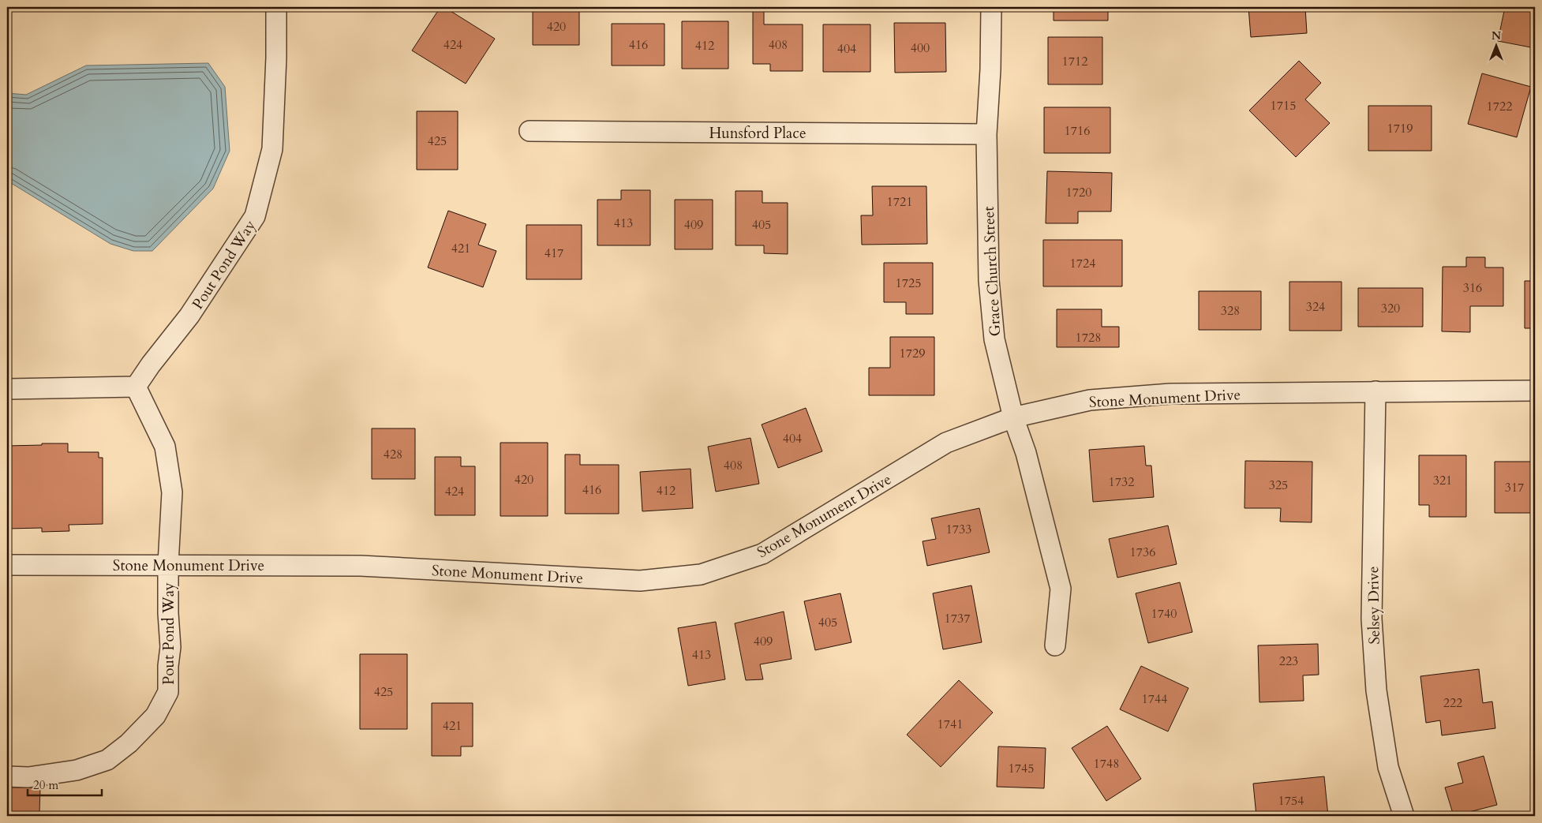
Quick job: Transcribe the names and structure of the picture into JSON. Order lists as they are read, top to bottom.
{
  "streets": {
    "street": [
      "Hunsford Place",
      "Pout Pond Way",
      "Grace Church Street",
      "Stone Monument Drive",
      "Selsey Drive"
    ]
  },
  "crossings": [
    ["Hunsford Place", "Grace Church Street"],
    ["Pout Pond Way", "Stone Monument Drive"],
    ["Grace Church Street", "Stone Monument Drive"],
    ["Stone Monument Drive", "Selsey Drive"]
  ],
  "house_numbers": [
    "420",
    "424",
    "416",
    "408",
    "412",
    "400",
    "404",
    "1712",
    "1715",
    "1722",
    "1719",
    "1716",
    "425",
    "1720",
    "1721",
    "413",
    "409",
    "405",
    "421",
    "417",
    "1724",
    "1725",
    "316",
    "324",
    "320",
    "328",
    "1728",
    "1729",
    "404",
    "428",
    "408",
    "420",
    "321",
    "1732",
    "325",
    "317",
    "416",
    "412",
    "424",
    "1733",
    "1736",
    "1740",
    "1737",
    "405",
    "409",
    "413",
    "223",
    "425",
    "1744",
    "222",
    "1741",
    "421",
    "1748",
    "1745",
    "1754"
  ],
  "scale_bar": "20 m",
  "north": "top"
}
